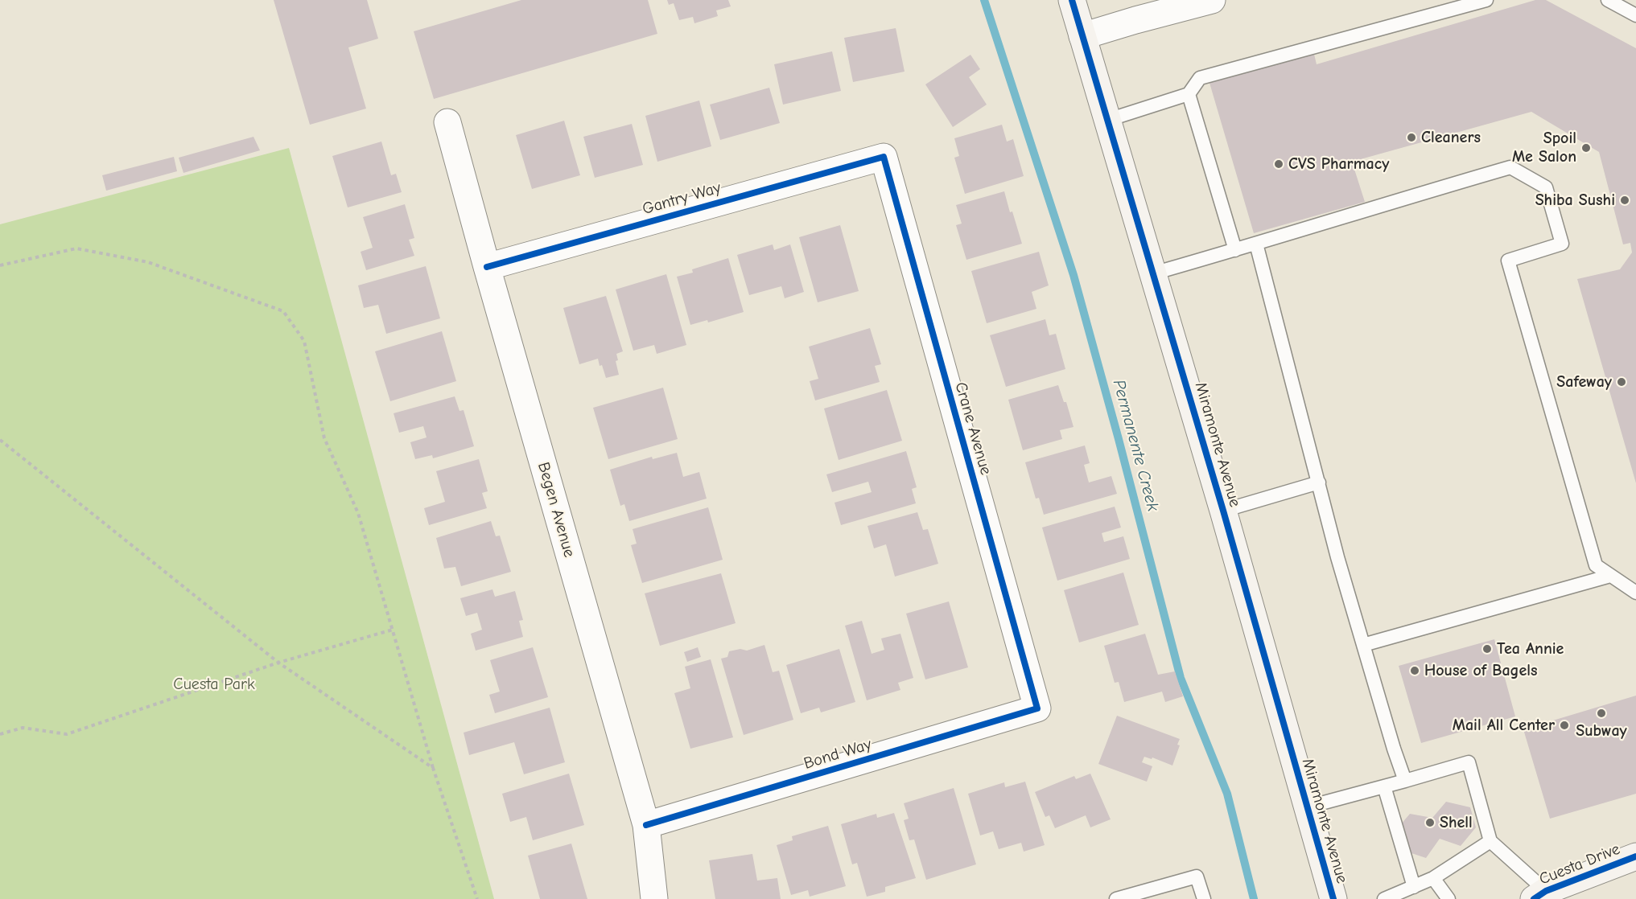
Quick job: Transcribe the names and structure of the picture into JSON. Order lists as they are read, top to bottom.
{
  "streets": {
    "street": [
      "Gantry Way",
      "Crane Avenue",
      "Miramonte Avenue",
      "Begen Avenue",
      "Bond Way",
      "Cuesta Drive"
    ]
  },
  "crossings": [
    ["Gantry Way", "Crane Avenue"],
    ["Gantry Way", "Begen Avenue"],
    ["Crane Avenue", "Bond Way"],
    ["Begen Avenue", "Bond Way"]
  ],
  "water": ["Permanente Creek"],
  "parks": ["Cuesta Park"],
  "places": [
    "Cleaners",
    "Spoil Me Salon",
    "CVS Pharmacy",
    "Shiba Sushi",
    "Safeway",
    "Tea Annie",
    "House of Bagels",
    "Subway",
    "Mail All Center",
    "Shell"
  ]
}
